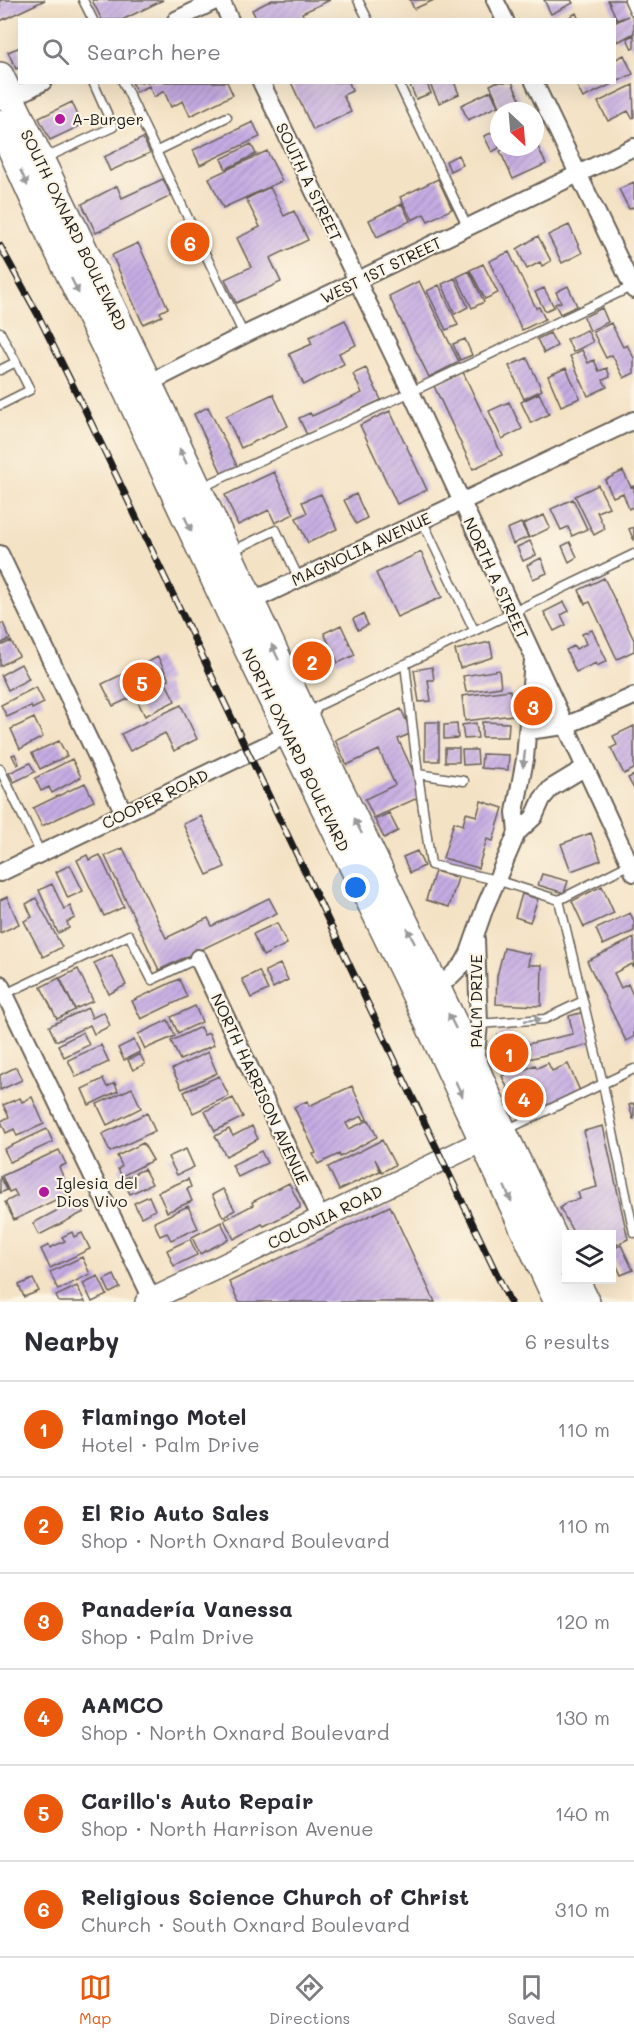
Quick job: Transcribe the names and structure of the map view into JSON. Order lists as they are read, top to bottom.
{
  "streets": {
    "main road": ["SOUTH OXNARD BOULEVARD", "NORTH OXNARD BOULEVARD"],
    "street": [
      "SOUTH A STREET",
      "WEST 1ST STREET",
      "MAGNOLIA AVENUE",
      "NORTH A STREET",
      "COOPER ROAD",
      "PALM DRIVE",
      "NORTH HARRISON AVENUE",
      "COLONIA ROAD"
    ]
  },
  "crossings": [
    ["SOUTH A STREET", "WEST 1ST STREET"],
    ["SOUTH A STREET", "NORTH A STREET"],
    ["SOUTH OXNARD BOULEVARD", "WEST 1ST STREET"],
    ["SOUTH OXNARD BOULEVARD", "NORTH OXNARD BOULEVARD"],
    ["WEST 1ST STREET", "NORTH A STREET"],
    ["WEST 1ST STREET", "NORTH OXNARD BOULEVARD"],
    ["MAGNOLIA AVENUE", "NORTH A STREET"],
    ["MAGNOLIA AVENUE", "NORTH OXNARD BOULEVARD"],
    ["NORTH A STREET", "PALM DRIVE"],
    ["NORTH OXNARD BOULEVARD", "COOPER ROAD"],
    ["NORTH OXNARD BOULEVARD", "PALM DRIVE"],
    ["NORTH OXNARD BOULEVARD", "COLONIA ROAD"],
    ["NORTH HARRISON AVENUE", "COLONIA ROAD"]
  ],
  "places": ["A-Burger", "Iglesia del Dios Vivo"],
  "north": "bottom right",
  "page": {
    "search": "Search here",
    "pins": [
      "6",
      "2",
      "5",
      "3",
      "1",
      "4"
    ],
    "heading": ["Nearby", "6 results"],
    "list": [
      {
        "mark": "1",
        "name": "Flamingo Motel",
        "note": "Hotel · Palm Drive",
        "value": "110 m"
      },
      {
        "mark": "2",
        "name": "El Rio Auto Sales",
        "note": "Shop · North Oxnard Boulevard",
        "value": "110 m"
      },
      {
        "mark": "3",
        "name": "Panadería Vanessa",
        "note": "Shop · Palm Drive",
        "value": "120 m"
      },
      {
        "mark": "4",
        "name": "AAMCO",
        "note": "Shop · North Oxnard Boulevard",
        "value": "130 m"
      },
      {
        "mark": "5",
        "name": "Carillo's Auto Repair",
        "note": "Shop · North Harrison Avenue",
        "value": "140 m"
      },
      {
        "mark": "6",
        "name": "Religious Science Church of Christ",
        "note": "Church · South Oxnard Boulevard",
        "value": "310 m"
      }
    ],
    "nav": ["Map", "Directions", "Saved"]
  }
}
